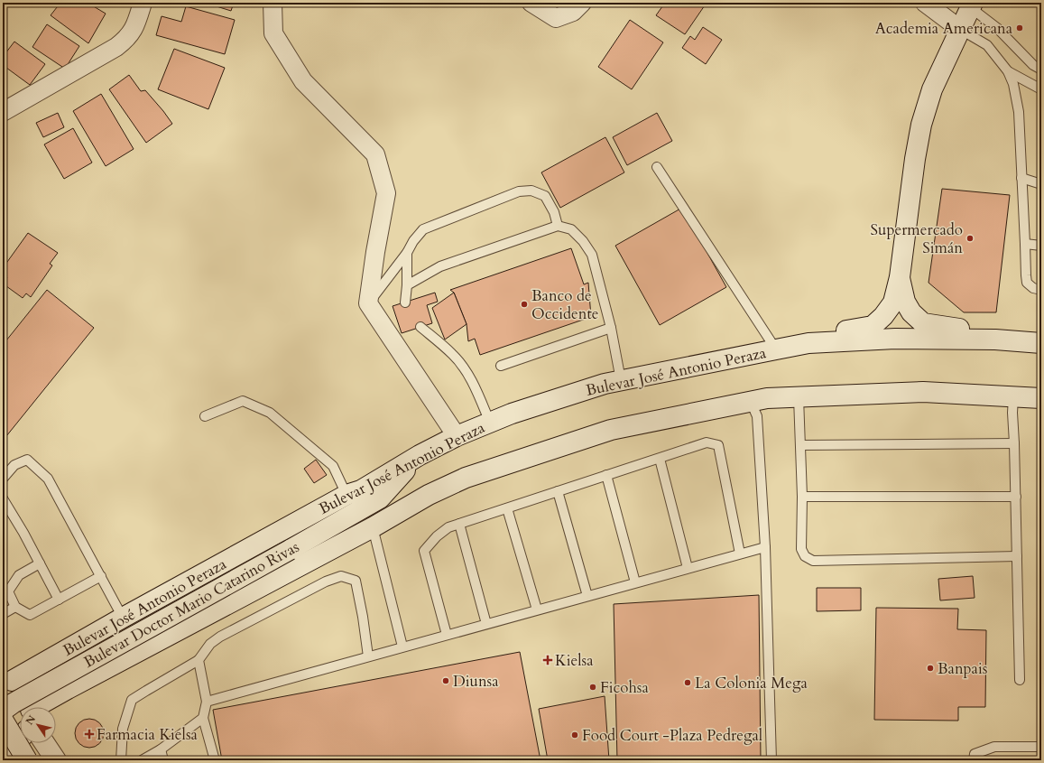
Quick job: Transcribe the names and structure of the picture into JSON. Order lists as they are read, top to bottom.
{
  "streets": {
    "main road": ["Bulevar José Antonio Peraza", "Bulevar Doctor Mario Catarino Rivas"]
  },
  "places": {
    "other": [
      "Academia Americana",
      "Supermercado Simán",
      "Banco de Occidente",
      "Banpais",
      "Diunsa",
      "La Colonia Mega",
      "Ficohsa",
      "Food Court -Plaza Pedregal"
    ],
    "health": ["Kielsa", "Farmacia Kielsa"]
  },
  "north": "top left"
}
